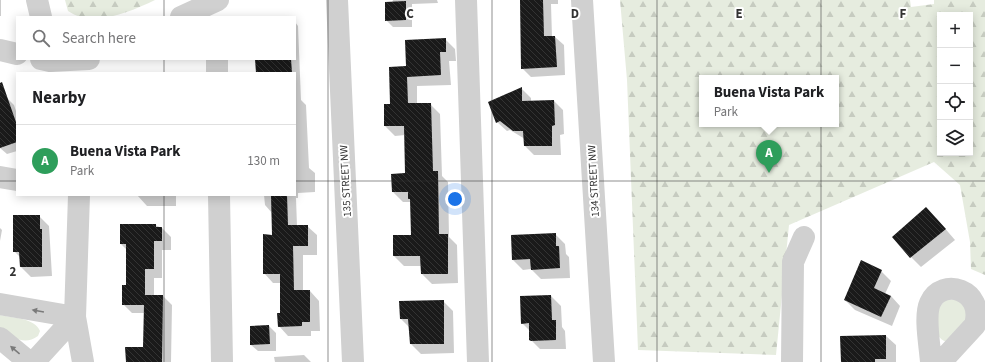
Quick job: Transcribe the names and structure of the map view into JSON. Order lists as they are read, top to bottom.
{
  "streets": {
    "street": ["135 STREET NW", "134 STREET NW"]
  },
  "page": {
    "map_buttons": ["+", "−"],
    "search": "Search here",
    "heading": "Nearby",
    "popup": ["Buena Vista Park", "Park"],
    "list": [
      {
        "mark": "A",
        "name": "Buena Vista Park",
        "note": "Park",
        "value": "130 m"
      }
    ],
    "pins": "A"
  },
  "grid": {
    "columns": [
      "C",
      "D",
      "E",
      "F"
    ],
    "rows": ["2"]
  }
}
